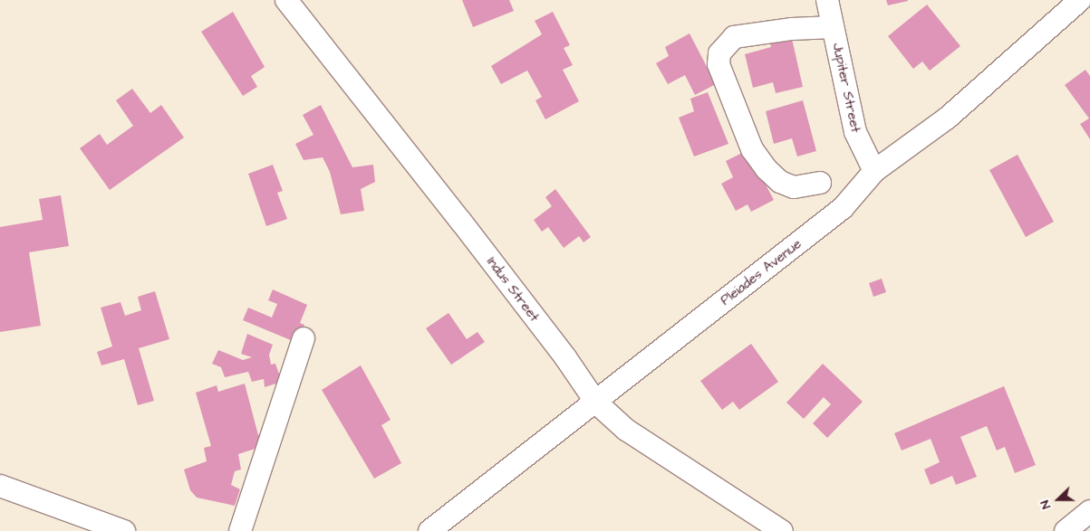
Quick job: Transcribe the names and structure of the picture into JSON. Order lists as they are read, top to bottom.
{
  "streets": {
    "street": ["Jupiter Street", "Pleiades Avenue", "Indus Street"]
  },
  "crossings": [
    ["Jupiter Street", "Pleiades Avenue"],
    ["Pleiades Avenue", "Indus Street"]
  ],
  "north": "left"
}
